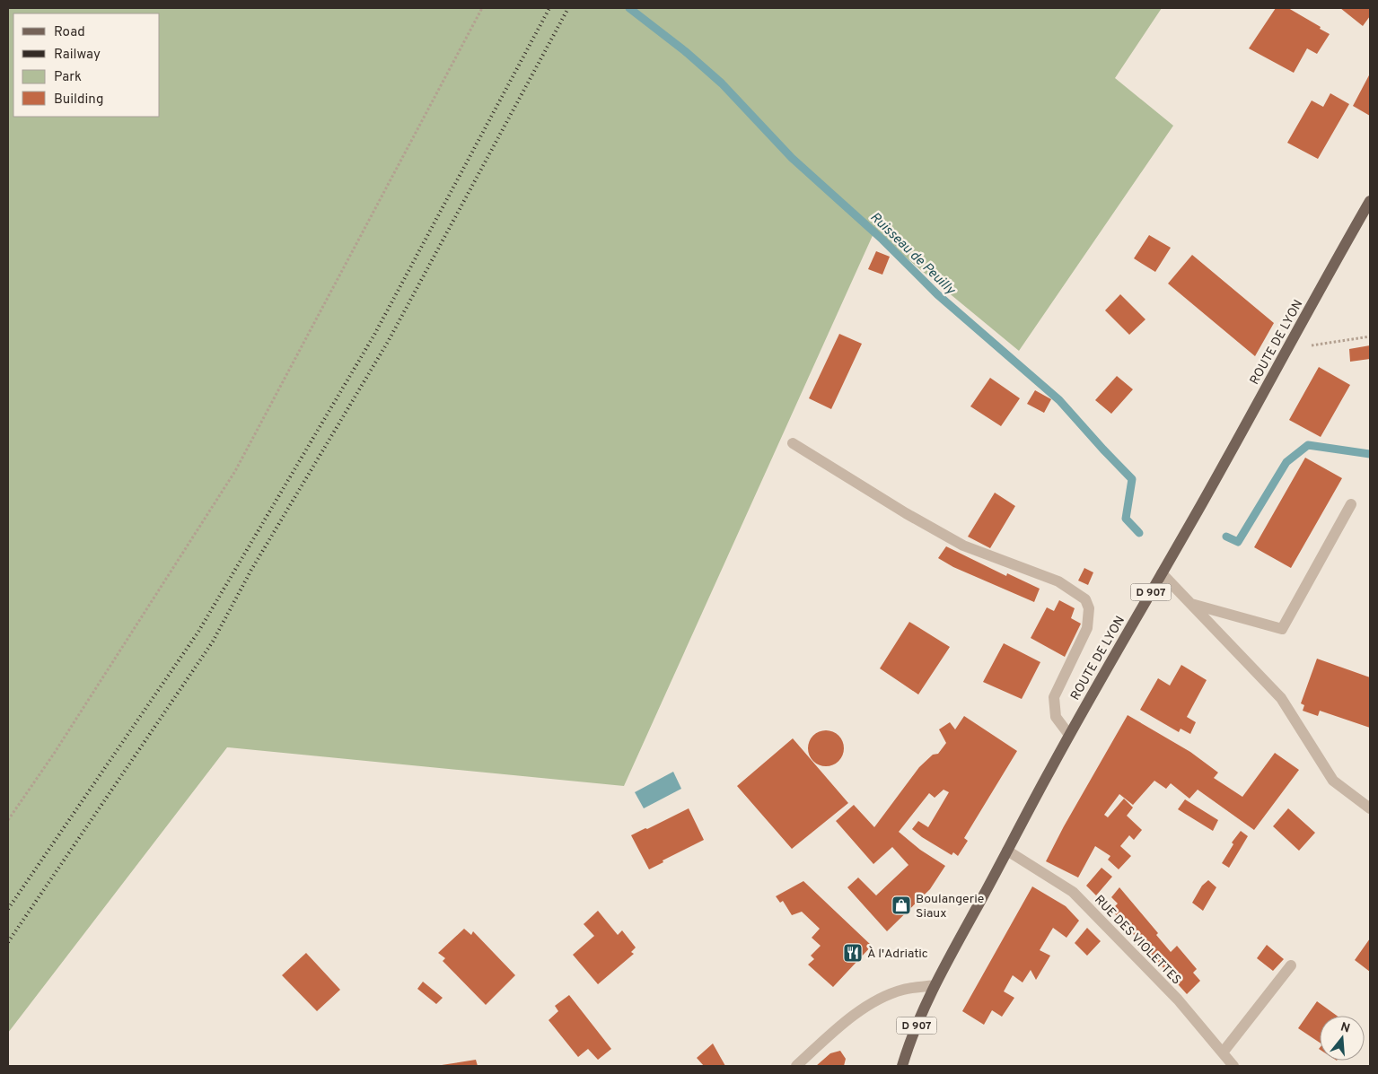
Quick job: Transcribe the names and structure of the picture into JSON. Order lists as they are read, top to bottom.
{
  "streets": {
    "main road": ["ROUTE DE LYON", "D 907"],
    "street": ["RUE DES VIOLETTES"]
  },
  "crossings": [
    ["ROUTE DE LYON", "RUE DES VIOLETTES"]
  ],
  "water": ["Ruisseau de Peuilly"],
  "places": {
    "shop": ["Boulangerie Siaux"],
    "restaurant": ["À l'Adriatic"]
  },
  "legend": [
    "Road",
    "Railway",
    "Park",
    "Building"
  ],
  "north": "top"
}
